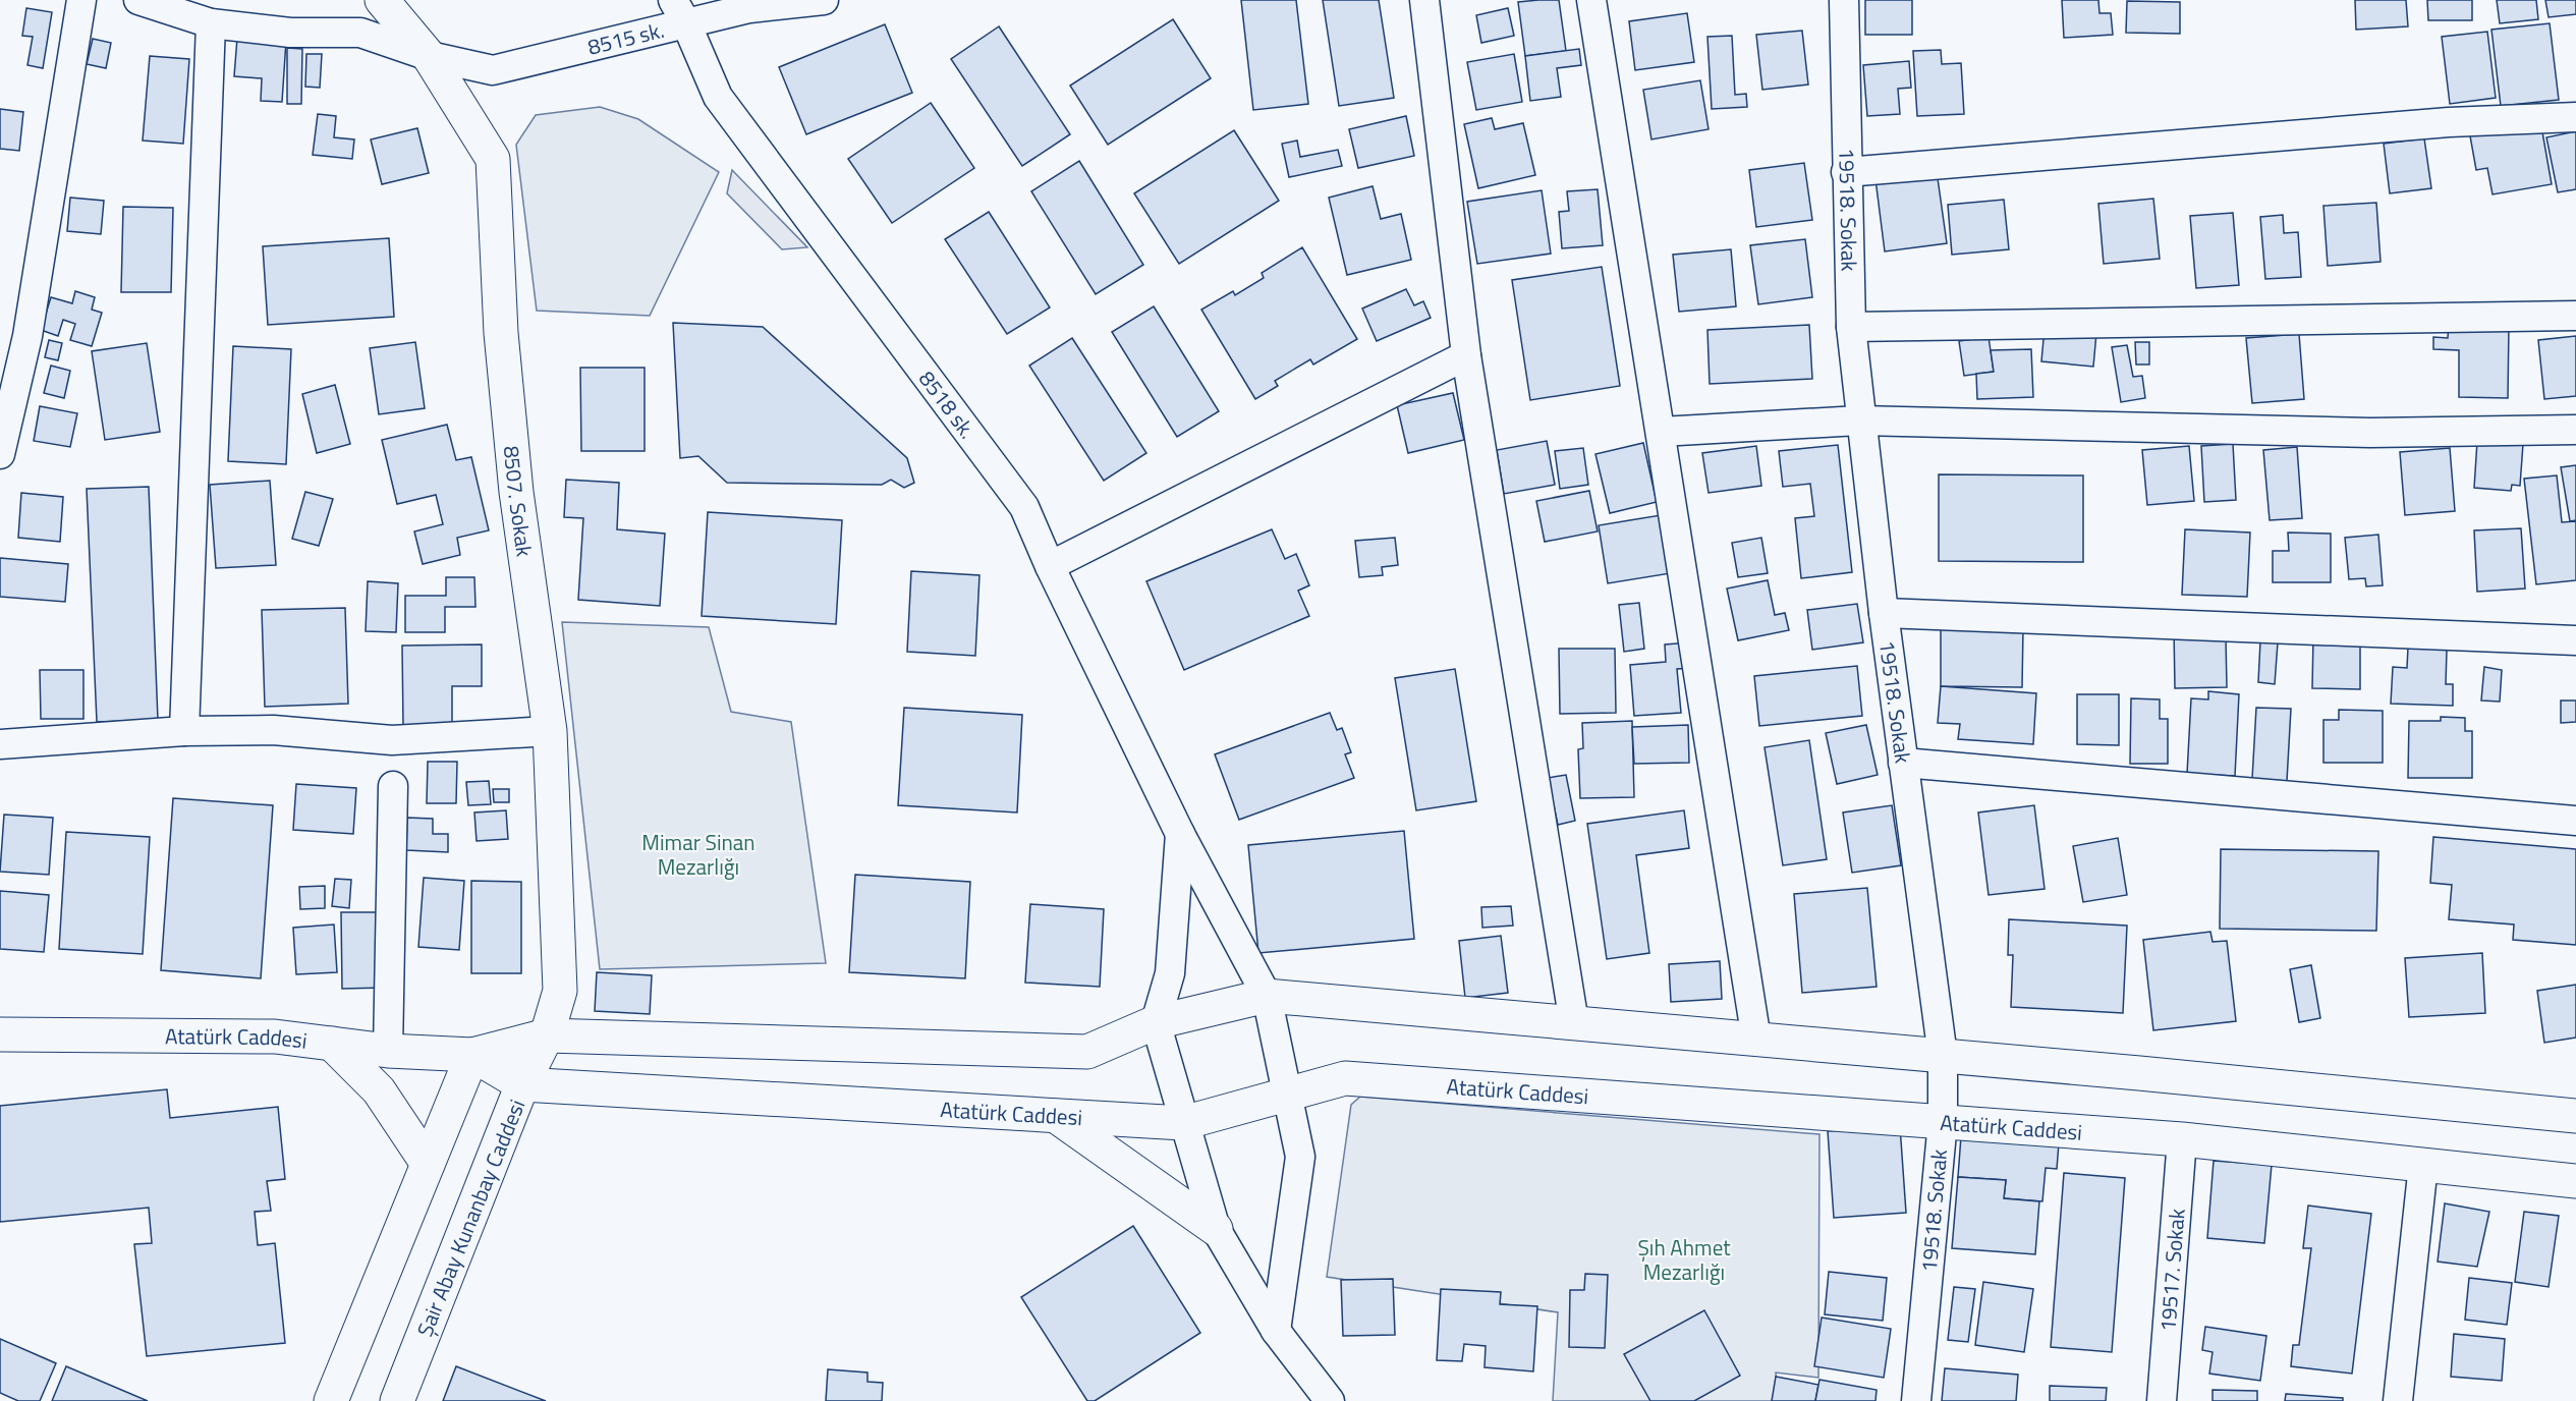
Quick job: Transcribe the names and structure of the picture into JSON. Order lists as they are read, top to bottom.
{
  "streets": {
    "street": [
      "8515 sk.",
      "19518. Sokak",
      "8518 sk.",
      "8507. Sokak",
      "Atatürk Caddesi",
      "Şair Abay Kunanbay Caddesi",
      "19517. Sokak"
    ]
  },
  "crossings": [
    ["8515 sk.", "8518 sk."],
    ["8515 sk.", "8507. Sokak"],
    ["19518. Sokak", "Atatürk Caddesi"],
    ["8518 sk.", "Atatürk Caddesi"],
    ["8507. Sokak", "Atatürk Caddesi"],
    ["8507. Sokak", "Şair Abay Kunanbay Caddesi"],
    ["Atatürk Caddesi", "Şair Abay Kunanbay Caddesi"],
    ["Atatürk Caddesi", "19517. Sokak"]
  ],
  "parks": ["Mimar Sinan Mezarlığı", "Şıh Ahmet Mezarlığı"]
}
